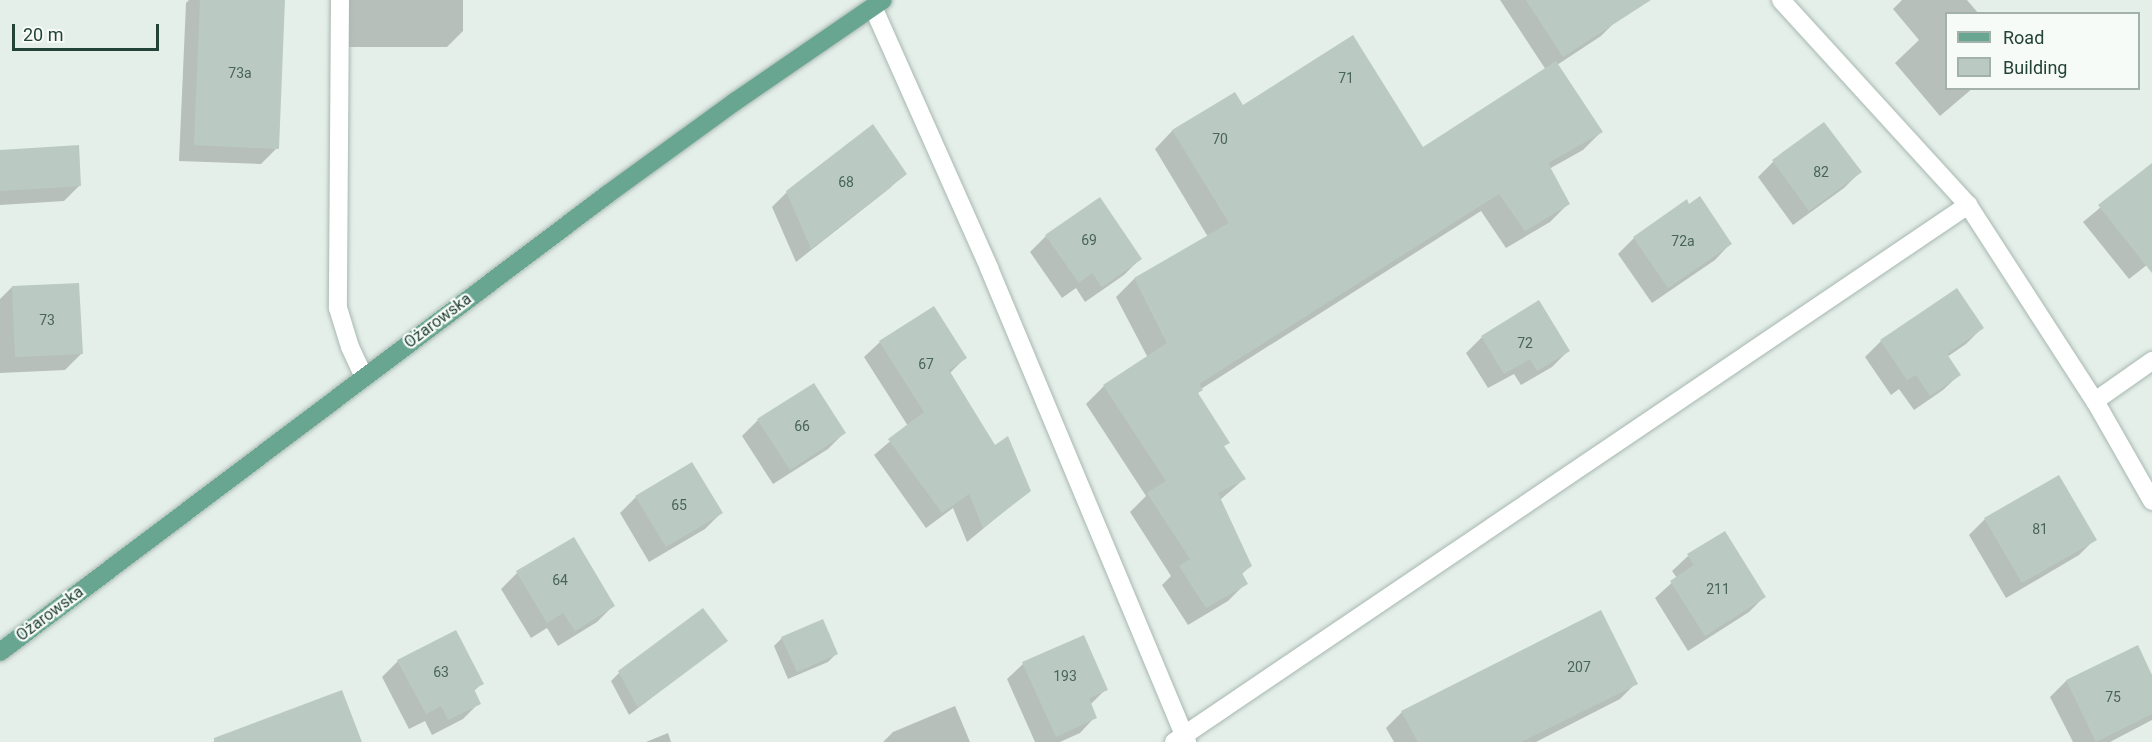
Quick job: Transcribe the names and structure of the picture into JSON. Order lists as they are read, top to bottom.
{
  "streets": {
    "main road": ["Ożarowska"]
  },
  "house_numbers": [
    "73a",
    "71",
    "70",
    "82",
    "68",
    "69",
    "72a",
    "73",
    "72",
    "67",
    "66",
    "65",
    "81",
    "64",
    "211",
    "207",
    "63",
    "193",
    "75"
  ],
  "legend": ["Road", "Building"],
  "scale_bar": "20 m"
}
